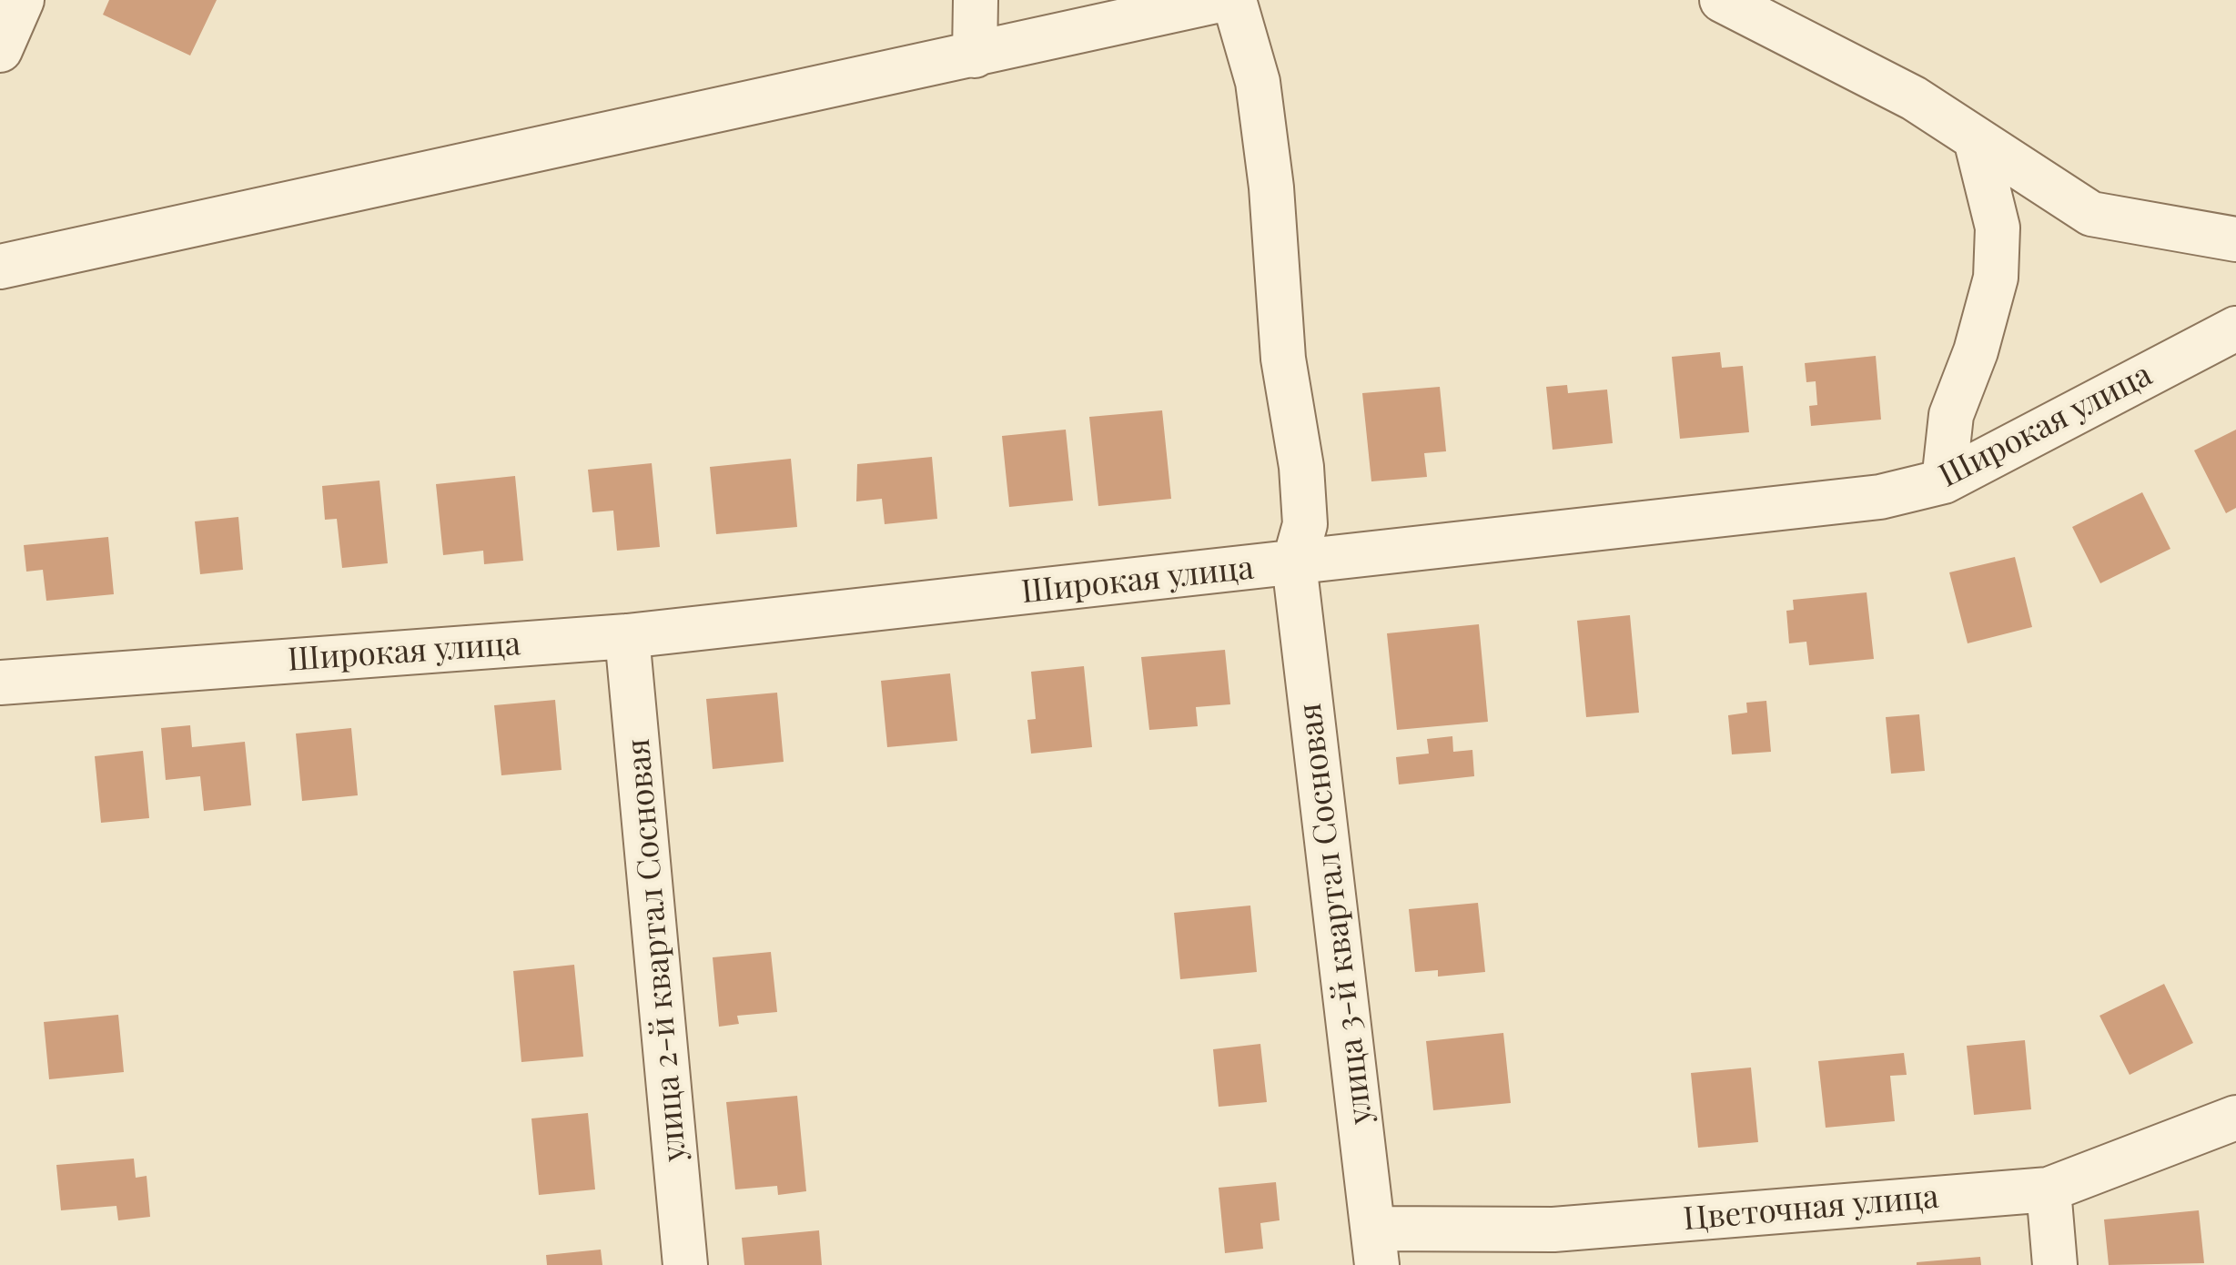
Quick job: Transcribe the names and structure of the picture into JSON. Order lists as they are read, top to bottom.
{
  "streets": {
    "street": [
      "Широкая улица",
      "улица 3-й квартал Сосновая",
      "улица 2-й квартал Сосновая",
      "Цветочная улица"
    ]
  },
  "crossings": [
    ["Широкая улица", "улица 3-й квартал Сосновая"],
    ["Широкая улица", "улица 2-й квартал Сосновая"],
    ["улица 3-й квартал Сосновая", "Цветочная улица"]
  ]
}
